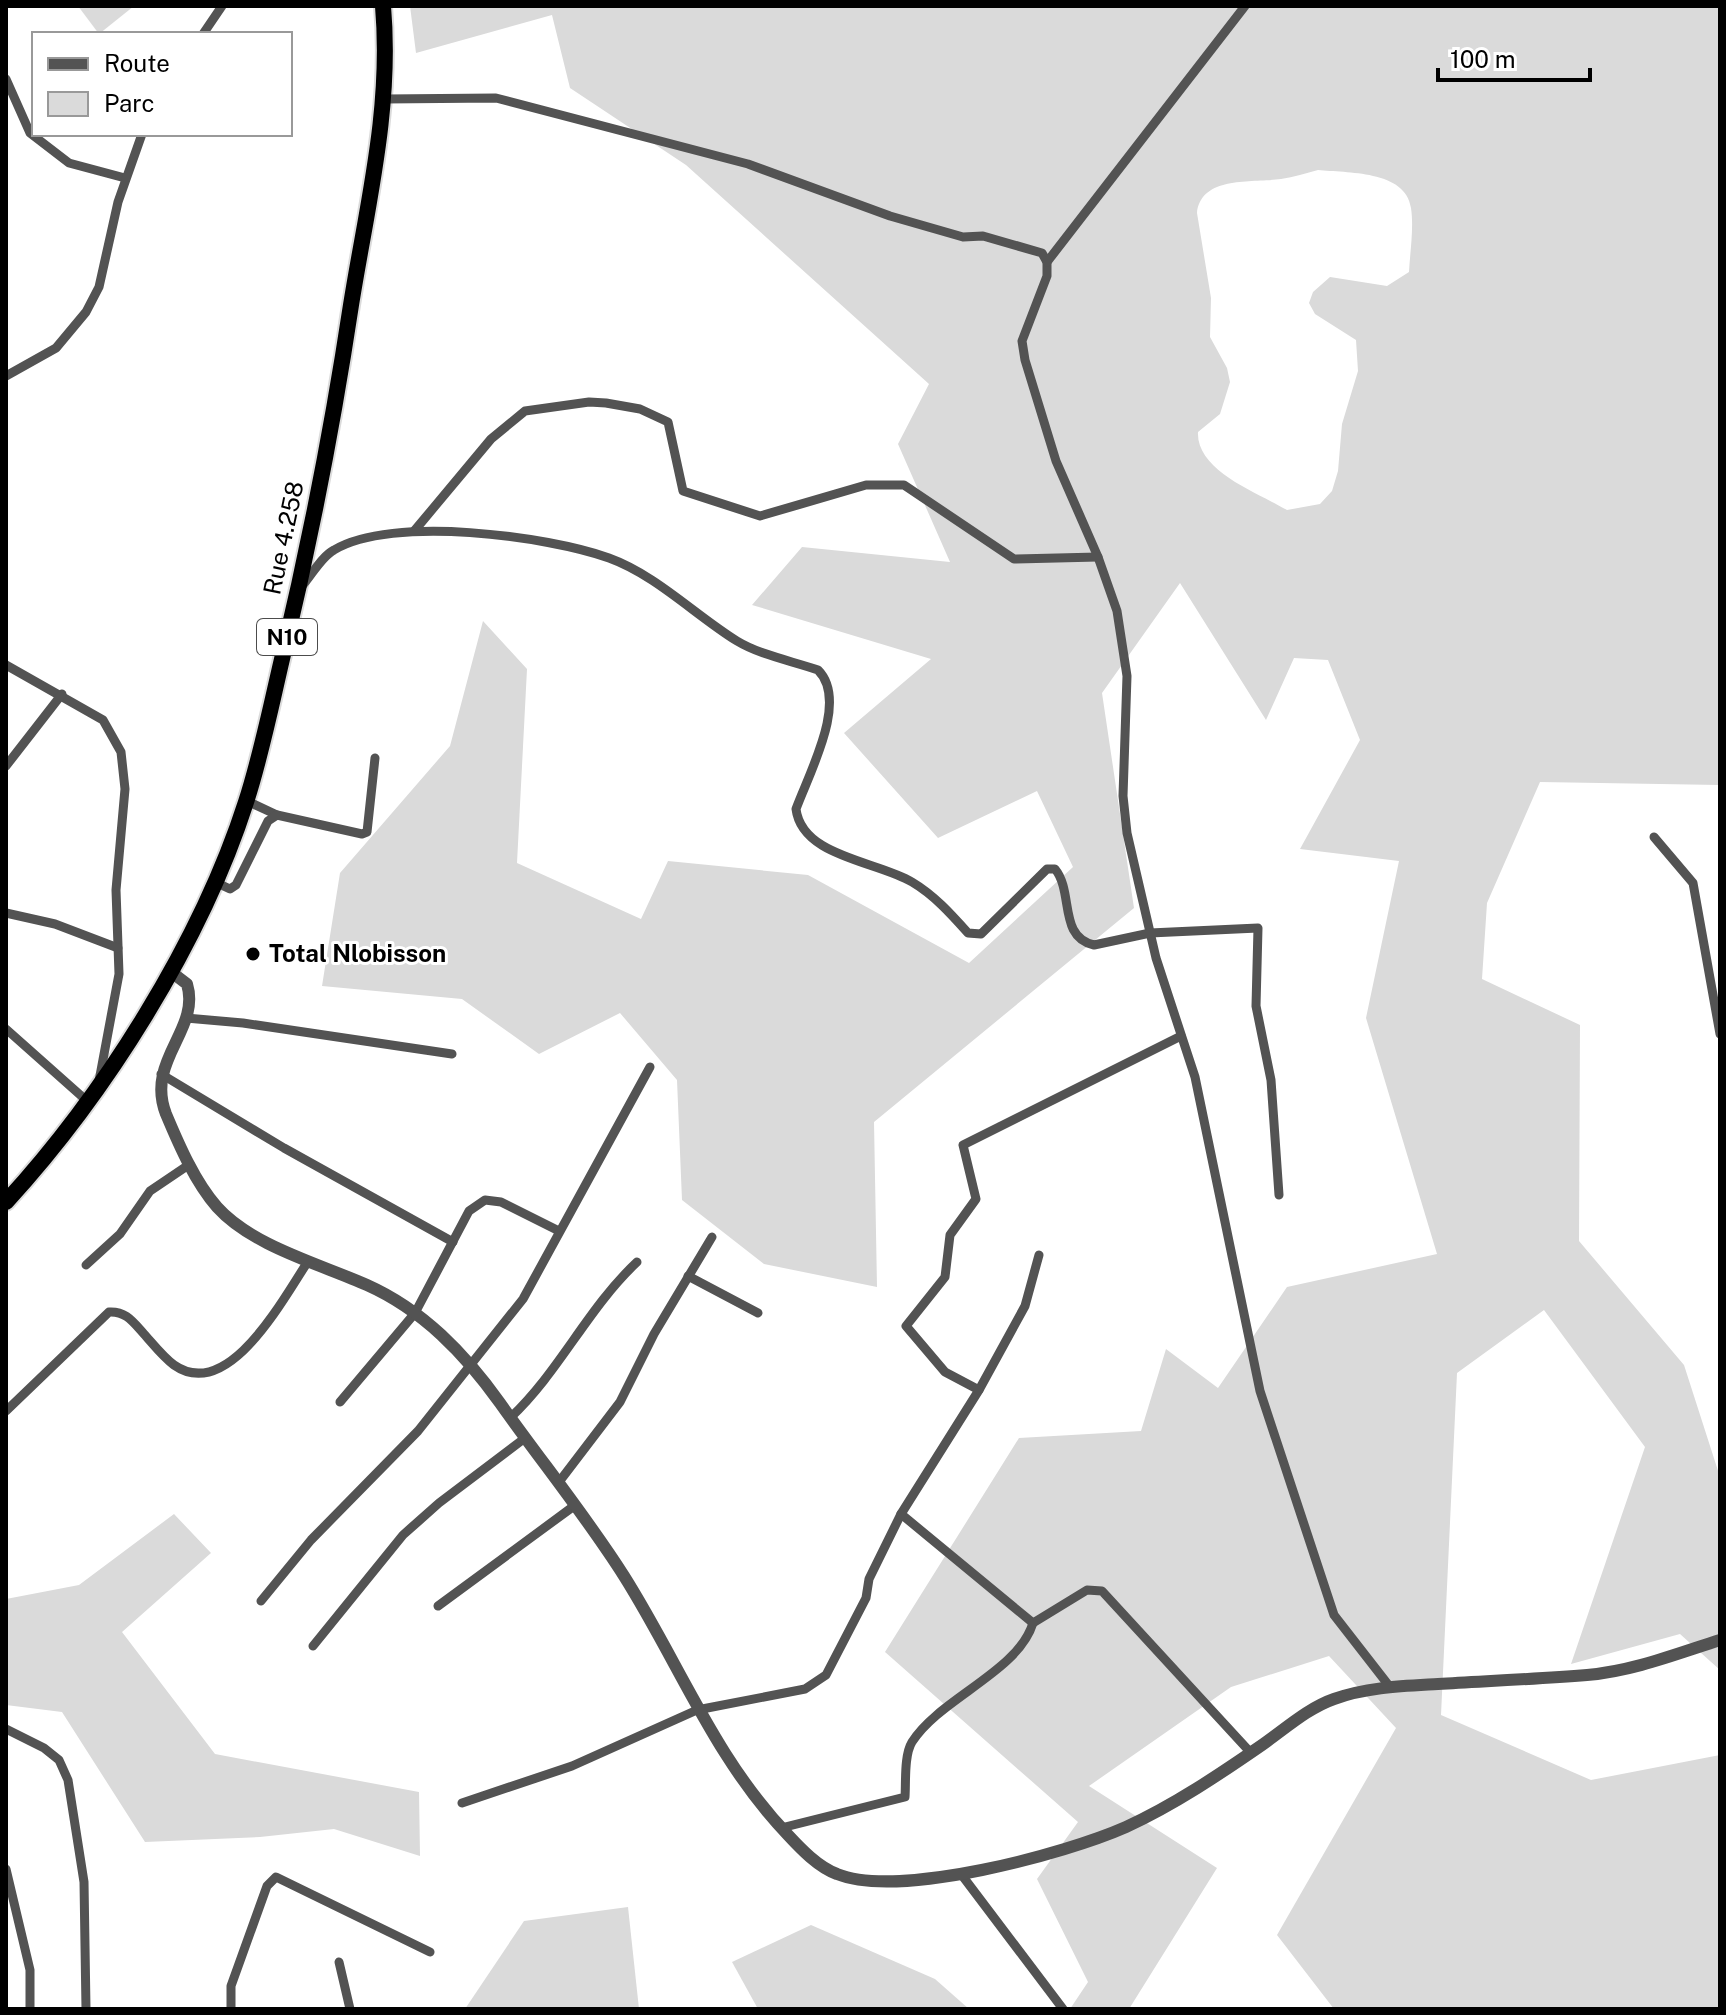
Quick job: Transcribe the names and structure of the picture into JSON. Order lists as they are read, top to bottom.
{
  "streets": {
    "highway": ["Rue 4.258", "N10"]
  },
  "places": ["Total Nlobisson"],
  "legend": ["Route", "Parc"],
  "scale_bar": "100 m"
}
